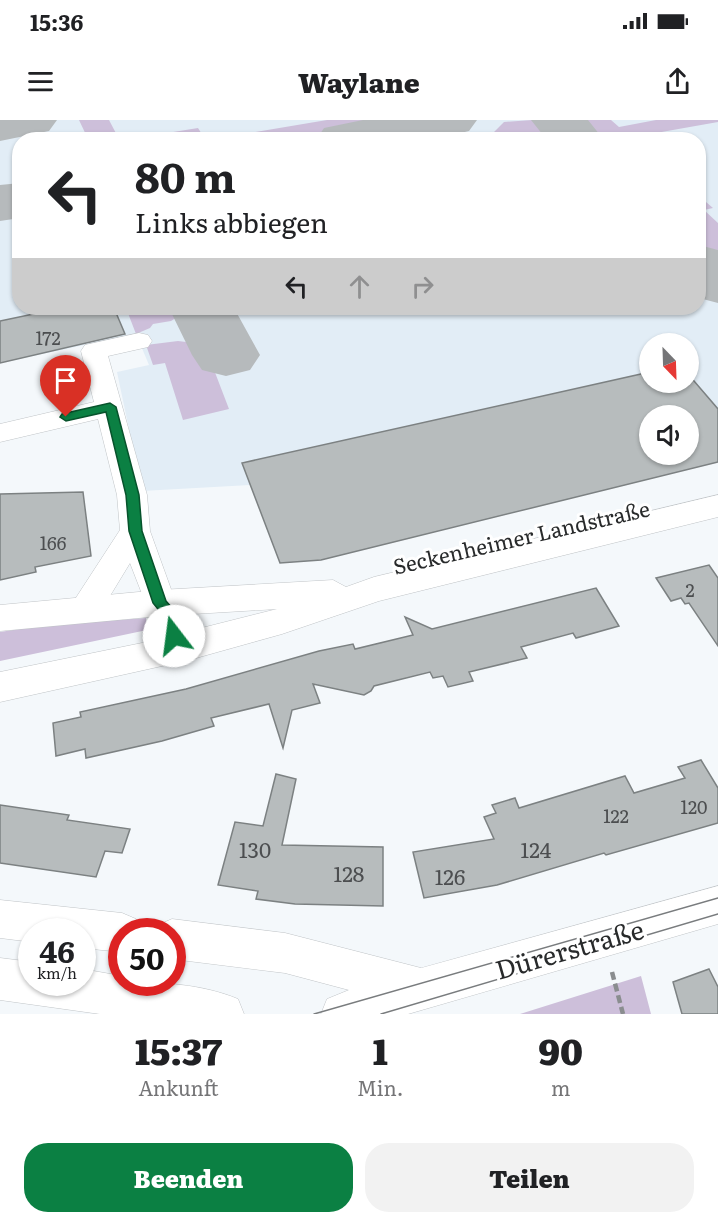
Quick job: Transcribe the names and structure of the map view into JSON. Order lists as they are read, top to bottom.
{
  "streets": {
    "main road": ["Seckenheimer Landstraße"],
    "street": ["Dürerstraße"]
  },
  "house_numbers": [
    "172",
    "166",
    "2",
    "120",
    "122",
    "130",
    "124",
    "128",
    "126"
  ],
  "north": "bottom right",
  "page": {
    "status": "15:36",
    "header": "Waylane",
    "turn": ["80 m", "Links abbiegen"],
    "speed": "46 km/h",
    "limit": "50",
    "eta": [
      "15:37",
      "Ankunft",
      "1",
      "Min.",
      "90",
      "m"
    ],
    "buttons": ["Beenden", "Teilen"]
  }
}
